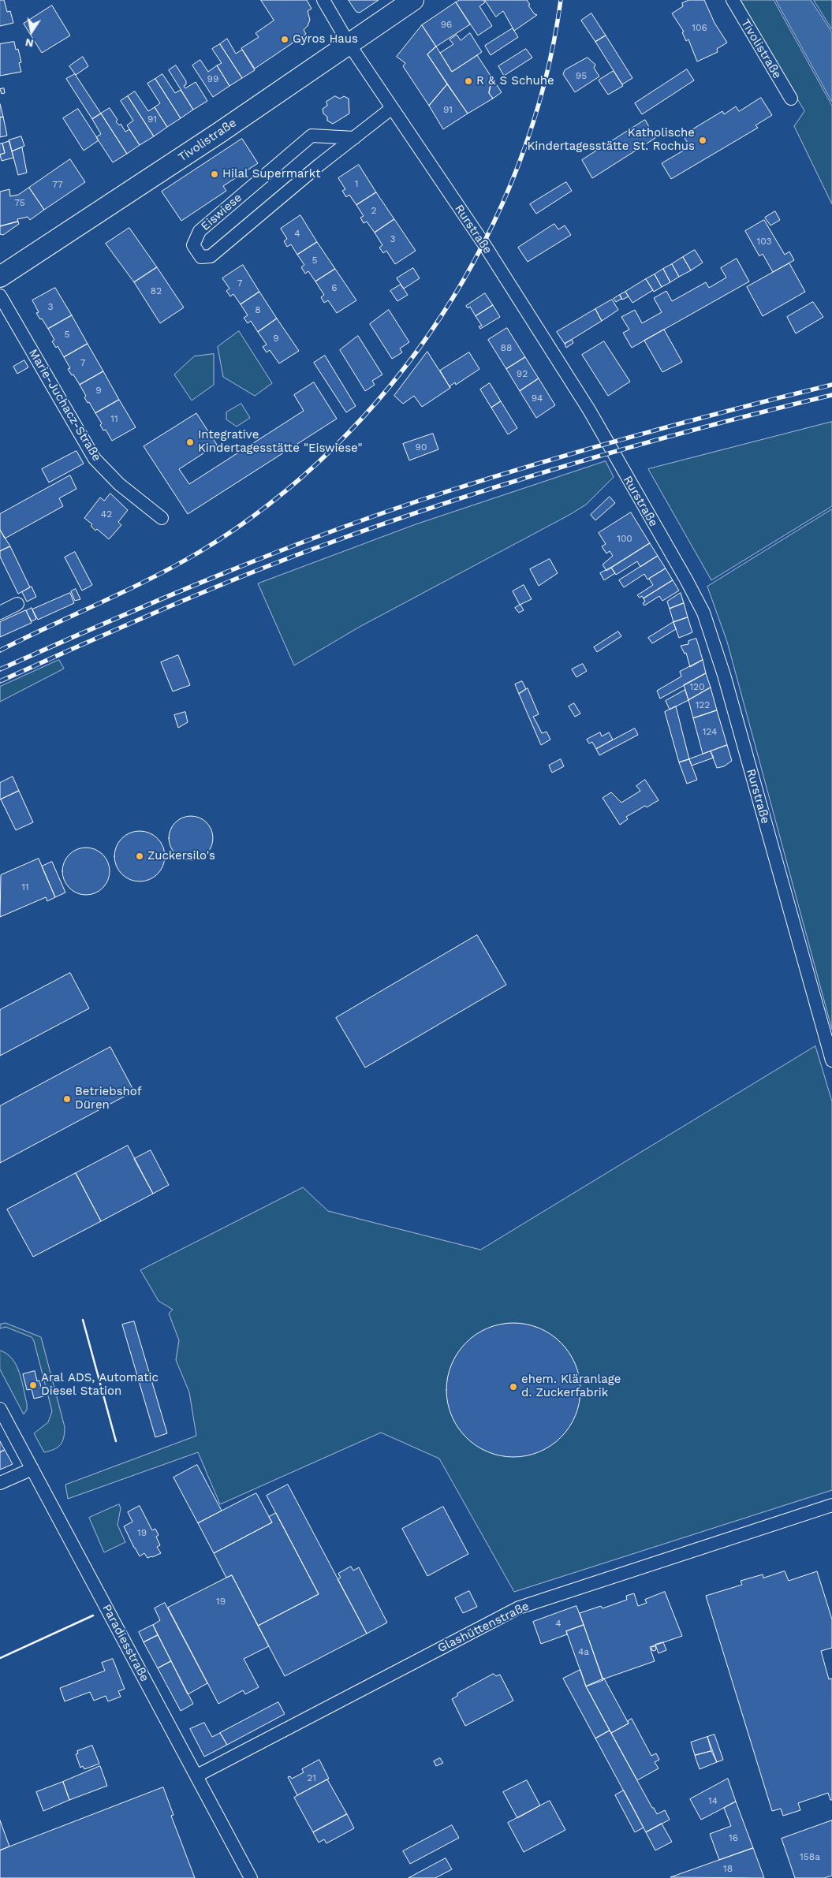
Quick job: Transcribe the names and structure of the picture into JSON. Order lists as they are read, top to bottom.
{
  "streets": {
    "main road": ["Tivolistraße"],
    "street": [
      "Eiswiese",
      "Rurstraße",
      "Marie-Juchacz-Straße",
      "Glashüttenstraße",
      "Paradiesstraße"
    ]
  },
  "crossings": [
    ["Tivolistraße", "Rurstraße"],
    ["Eiswiese", "Rurstraße"],
    ["Glashüttenstraße", "Paradiesstraße"]
  ],
  "places": [
    "Gyros Haus",
    "R & S Schuhe",
    "Katholische Kindertagesstätte St. Rochus",
    "Hilal Supermarkt",
    "Integrative Kindertagesstätte \"Eiswiese\"",
    "Zuckersilo's",
    "Betriebshof Düren",
    "Aral ADS, Automatic Diesel Station",
    "ehem. Kläranlage d. Zuckerfabrik"
  ],
  "house_numbers": [
    "96",
    "106",
    "95",
    "99",
    "91",
    "91",
    "1",
    "77",
    "75",
    "2",
    "4",
    "3",
    "103",
    "5",
    "7",
    "6",
    "82",
    "3",
    "8",
    "5",
    "9",
    "88",
    "7",
    "92",
    "9",
    "94",
    "11",
    "90",
    "42",
    "100",
    "120",
    "122",
    "124",
    "11",
    "19",
    "19",
    "4",
    "4a",
    "21",
    "14",
    "16",
    "158a",
    "18"
  ],
  "north": "bottom"
}
